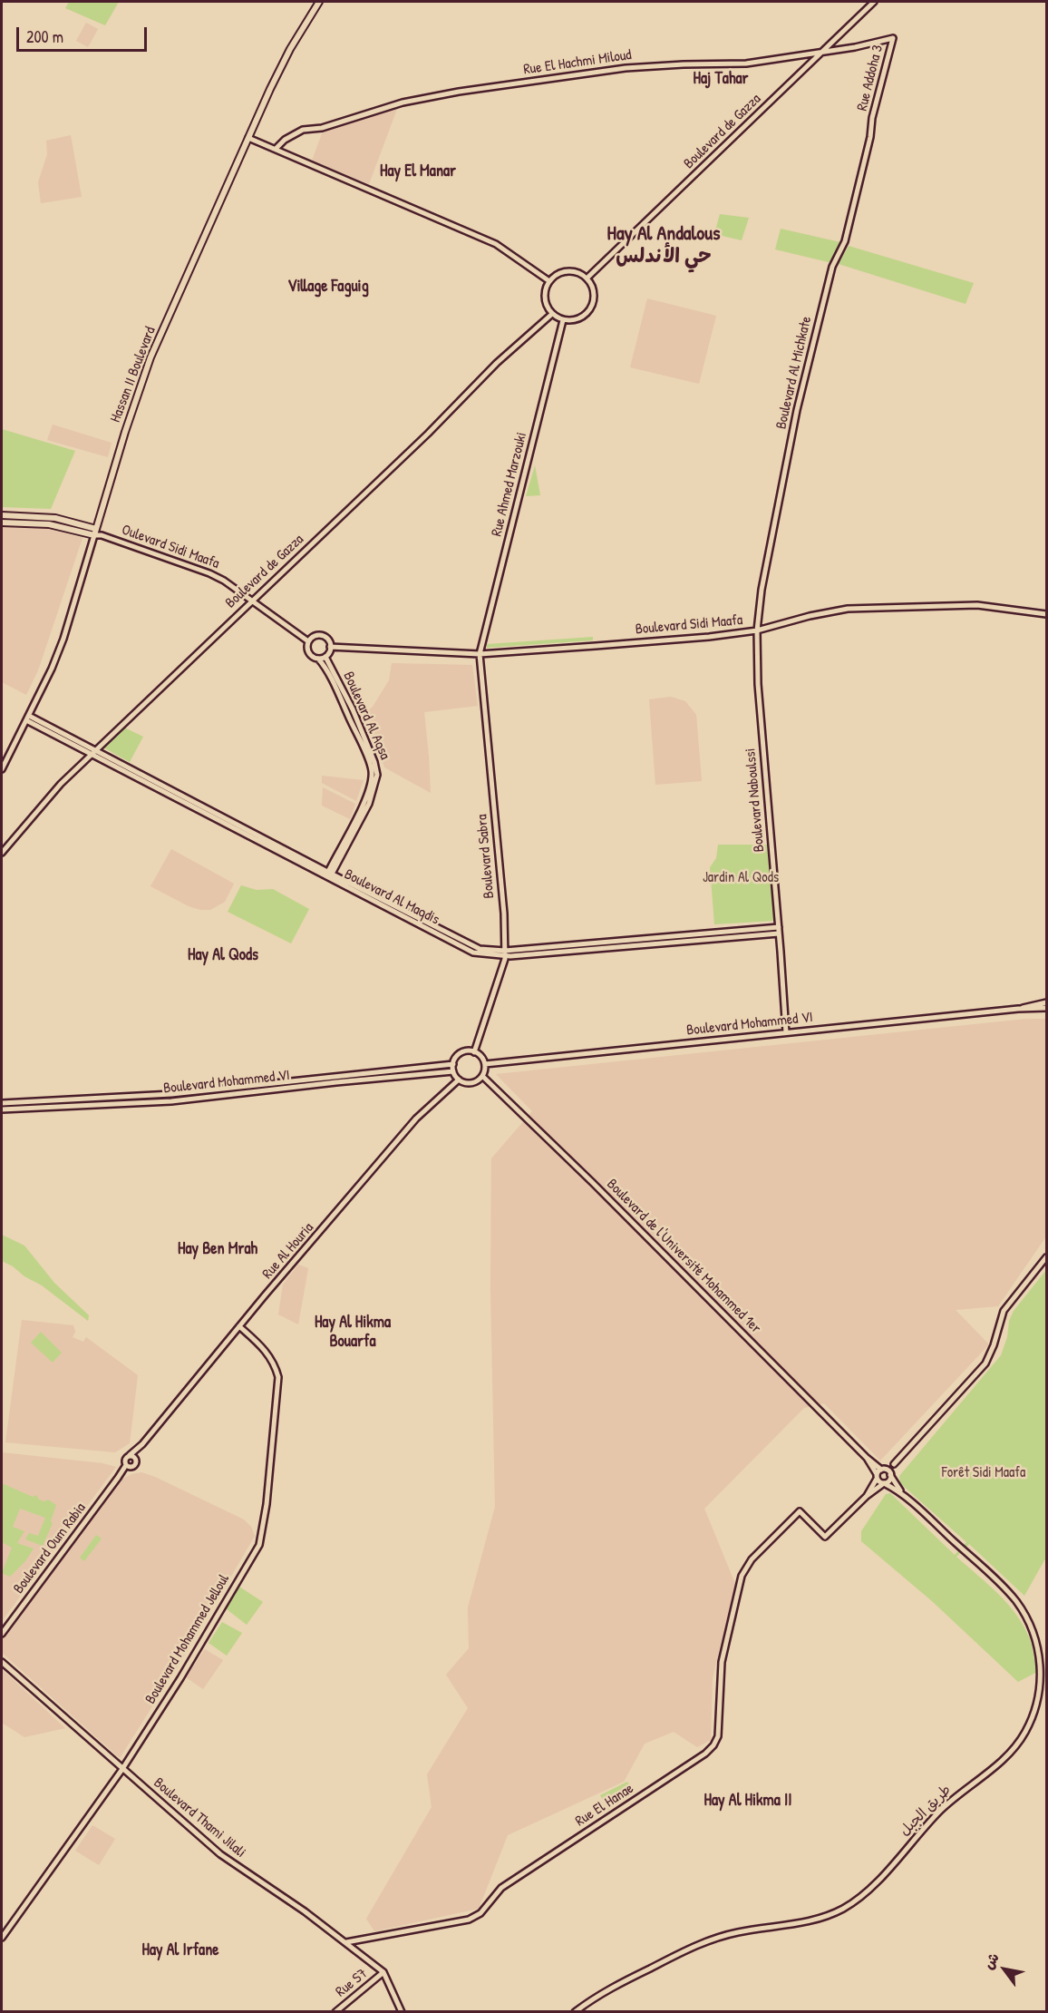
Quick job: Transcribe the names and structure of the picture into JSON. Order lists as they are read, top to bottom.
{
  "streets": {
    "main road": ["Hassan II Boulevard"],
    "street": [
      "Rue El Hachmi Miloud",
      "Rue Addoha 3",
      "Boulevard de Gazza",
      "Boulevard Al Michkate",
      "Rue Ahmed Marzouki",
      "Oulevard Sidi Maafa",
      "Boulevard Sidi Maafa",
      "Boulevard Al Aqsa",
      "Boulevard Naboulssi",
      "Boulevard Sabra",
      "Boulevard Al Maqdis",
      "Boulevard Mohammed VI",
      "Rue Al Houria",
      "Boulevard de l'Université Mohammed 1er",
      "Boulevard Oum Rabia",
      "Boulevard Mohammed Jelloul",
      "Rue El Hanae",
      "طريق الجبل",
      "Boulevard Thami Jilali",
      "Rue S7"
    ]
  },
  "crossings": [
    ["Rue El Hachmi Miloud", "Rue Addoha 3"],
    ["Rue El Hachmi Miloud", "Boulevard de Gazza"],
    ["Rue Addoha 3", "Boulevard Al Michkate"],
    ["Boulevard de Gazza", "Rue Ahmed Marzouki"],
    ["Boulevard de Gazza", "Oulevard Sidi Maafa"],
    ["Boulevard de Gazza", "Boulevard Al Maqdis"],
    ["Boulevard Al Michkate", "Boulevard Sidi Maafa"],
    ["Boulevard Al Michkate", "Boulevard Naboulssi"],
    ["Hassan II Boulevard", "Boulevard Al Maqdis"],
    ["Rue Ahmed Marzouki", "Boulevard Sidi Maafa"],
    ["Rue Ahmed Marzouki", "Boulevard Sabra"],
    ["Oulevard Sidi Maafa", "Boulevard Sidi Maafa"],
    ["Oulevard Sidi Maafa", "Boulevard Al Aqsa"],
    ["Boulevard Sidi Maafa", "Boulevard Al Aqsa"],
    ["Boulevard Sidi Maafa", "Boulevard Naboulssi"],
    ["Boulevard Sidi Maafa", "Boulevard Sabra"],
    ["Boulevard Al Aqsa", "Boulevard Al Maqdis"],
    ["Boulevard Naboulssi", "Boulevard Al Maqdis"],
    ["Boulevard Naboulssi", "Boulevard Mohammed VI"],
    ["Boulevard Sabra", "Boulevard Al Maqdis"],
    ["Boulevard Sabra", "Boulevard Mohammed VI"],
    ["Boulevard Sabra", "Rue Al Houria"],
    ["Boulevard Sabra", "Boulevard de l'Université Mohammed 1er"],
    ["Boulevard Mohammed VI", "Rue Al Houria"],
    ["Boulevard Mohammed VI", "Boulevard de l'Université Mohammed 1er"],
    ["Rue Al Houria", "Boulevard de l'Université Mohammed 1er"],
    ["Rue Al Houria", "Boulevard Oum Rabia"],
    ["Rue Al Houria", "Boulevard Mohammed Jelloul"],
    ["Boulevard Mohammed Jelloul", "Boulevard Thami Jilali"],
    ["Rue El Hanae", "Boulevard Thami Jilali"],
    ["Boulevard Thami Jilali", "Rue S7"]
  ],
  "districts": [
    "Haj Tahar",
    "Hay El Manar",
    "Hay Al Andalous حي الأندلس",
    "Village Faguig",
    "Hay Al Qods",
    "Hay Ben Mrah",
    "Hay Al Hikma Bouarfa",
    "Hay Al Hikma II",
    "Hay Al Irfane"
  ],
  "parks": ["Jardin Al Qods", "Forêt Sidi Maafa"],
  "scale_bar": "200 m",
  "north": "top left"
}
